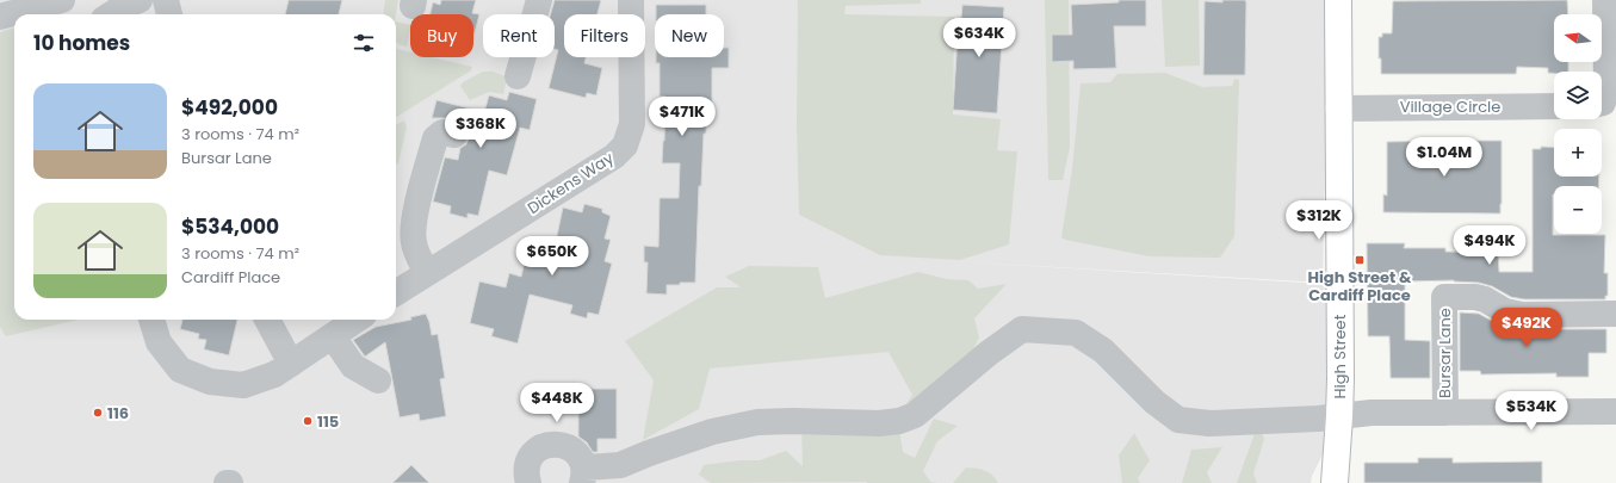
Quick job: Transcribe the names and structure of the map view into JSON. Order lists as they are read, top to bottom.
{
  "streets": {
    "main road": ["High Street"],
    "street": ["Village Circle", "Dickens Way", "Bursar Lane"]
  },
  "crossings": [
    ["Village Circle", "High Street"]
  ],
  "places": {
    "transit": ["High Street & Cardiff Place"],
    "other": ["116", "115"]
  },
  "north": "left",
  "page": {
    "map_buttons": ["+", "−"],
    "chip": [
      "Buy",
      "Rent",
      "Filters",
      "New"
    ],
    "heading": "10 homes",
    "price": [
      "$634K",
      "$471K",
      "$368K",
      "$1.04M",
      "$312K",
      "$494K",
      "$650K",
      "$492K",
      "$448K",
      "$534K"
    ],
    "list": [
      {
        "name": "$492,000",
        "note": "3 rooms · 74 m² · Bursar Lane"
      },
      {
        "name": "$534,000",
        "note": "3 rooms · 74 m² · Cardiff Place"
      }
    ]
  }
}
